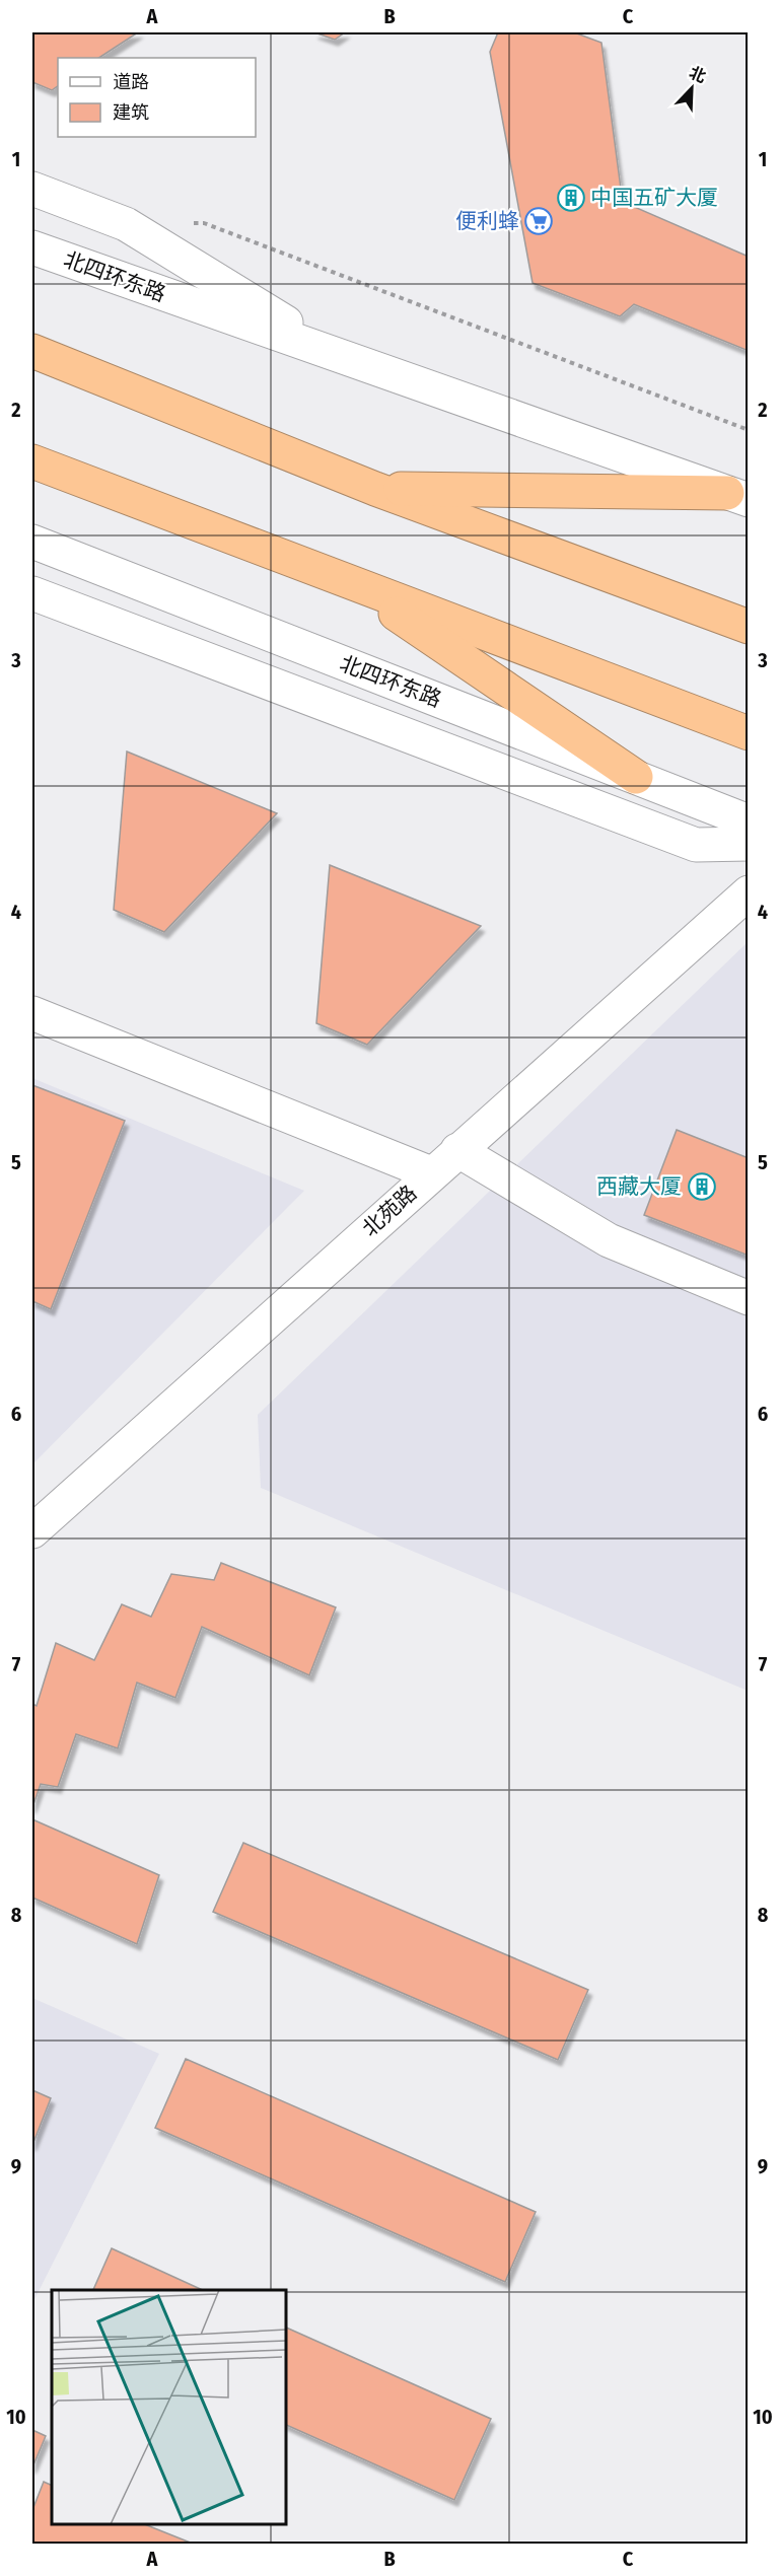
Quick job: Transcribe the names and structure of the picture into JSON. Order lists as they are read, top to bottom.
{
  "streets": {
    "street": ["北四环东路", "北苑路"]
  },
  "places": {
    "building": ["中国五矿大厦", "西藏大厦"],
    "supermarket": ["便利蜂"]
  },
  "legend": ["道路", "建筑"],
  "north": "top right",
  "grid": {
    "columns": ["A", "B", "C"],
    "rows": [
      "1",
      "2",
      "3",
      "4",
      "5",
      "6",
      "7",
      "8",
      "9",
      "10"
    ]
  }
}
